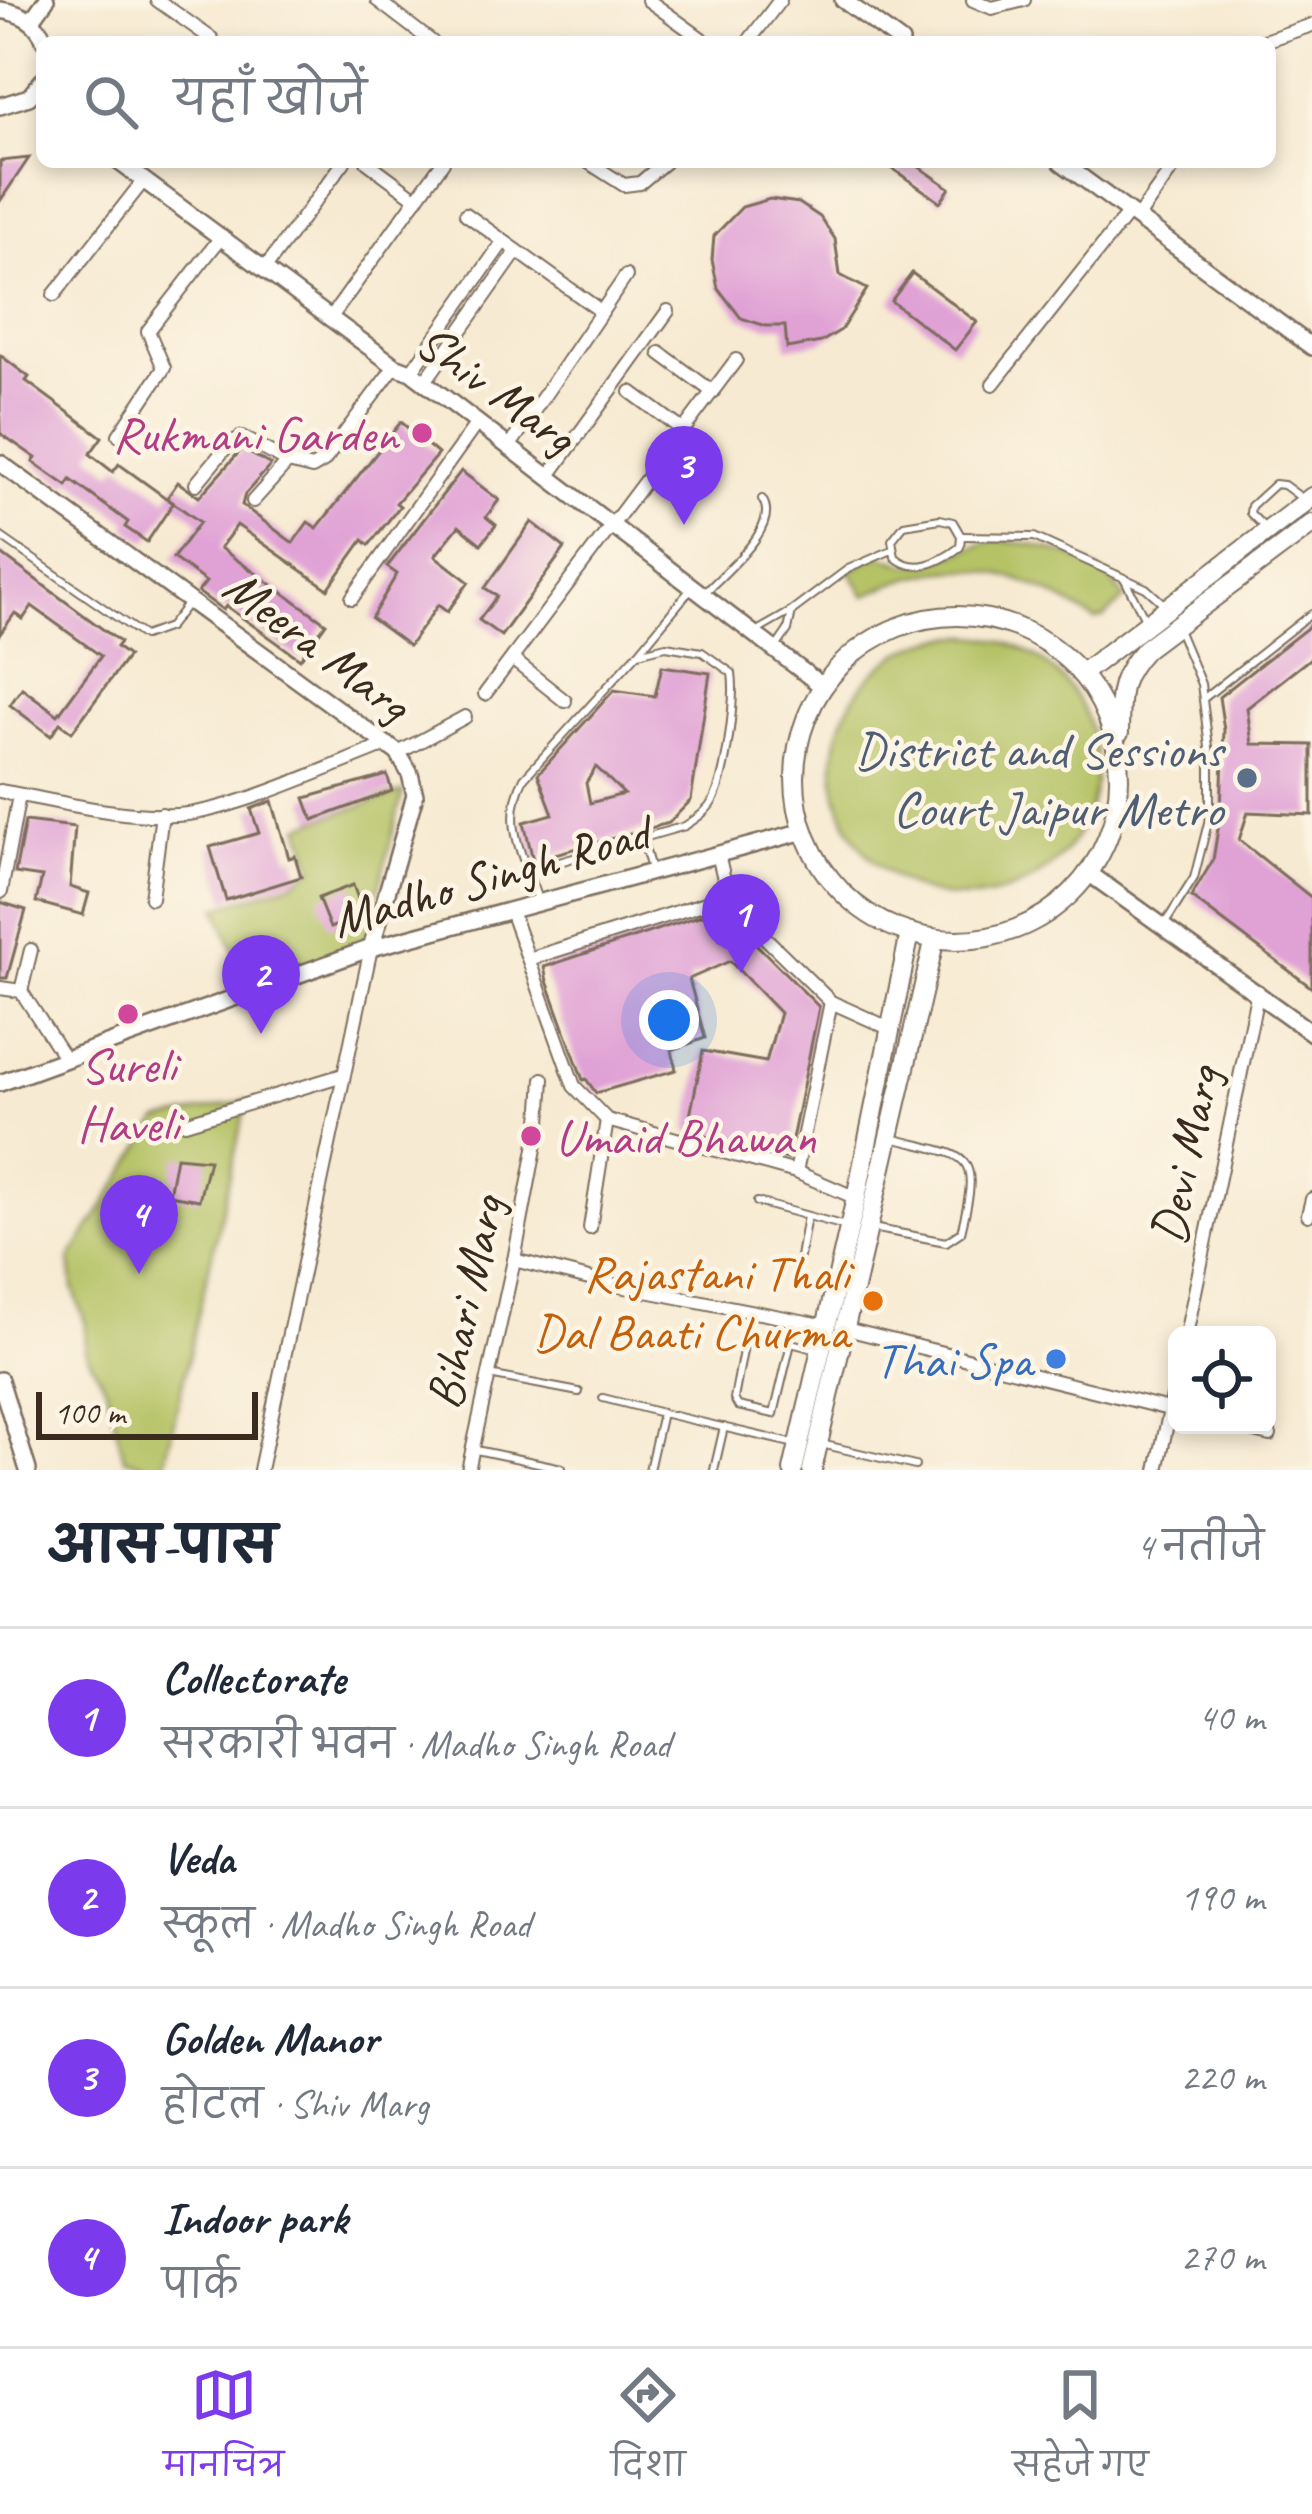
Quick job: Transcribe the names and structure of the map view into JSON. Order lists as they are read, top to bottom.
{
  "streets": {
    "street": [
      "Shiv Marg",
      "Meera Marg",
      "Madho Singh Road",
      "Devi Marg",
      "Bihari Marg"
    ]
  },
  "crossings": [
    ["Shiv Marg", "Madho Singh Road"],
    ["Meera Marg", "Madho Singh Road"]
  ],
  "places": [
    "Rukmani Garden",
    "District and Sessions Court Jaipur Metro",
    "Sureli Haveli",
    "Umaid Bhawan",
    "Rajastani Thali Dal Baati Churma",
    "Thai Spa"
  ],
  "scale_bar": "100 m",
  "page": {
    "search": "यहाँ खोजें",
    "pins": [
      "3",
      "1",
      "2",
      "4"
    ],
    "scale": "100 m",
    "heading": ["आस-पास", "4 नतीजे"],
    "list": [
      {
        "mark": "1",
        "name": "Collectorate",
        "note": "सरकारी भवन · Madho Singh Road",
        "value": "40 m"
      },
      {
        "mark": "2",
        "name": "Veda",
        "note": "स्कूल · Madho Singh Road",
        "value": "190 m"
      },
      {
        "mark": "3",
        "name": "Golden Manor",
        "note": "होटल · Shiv Marg",
        "value": "220 m"
      },
      {
        "mark": "4",
        "name": "Indoor park",
        "note": "पार्क",
        "value": "270 m"
      }
    ],
    "nav": ["मानचित्र", "दिशा", "सहेजे गए"]
  }
}
